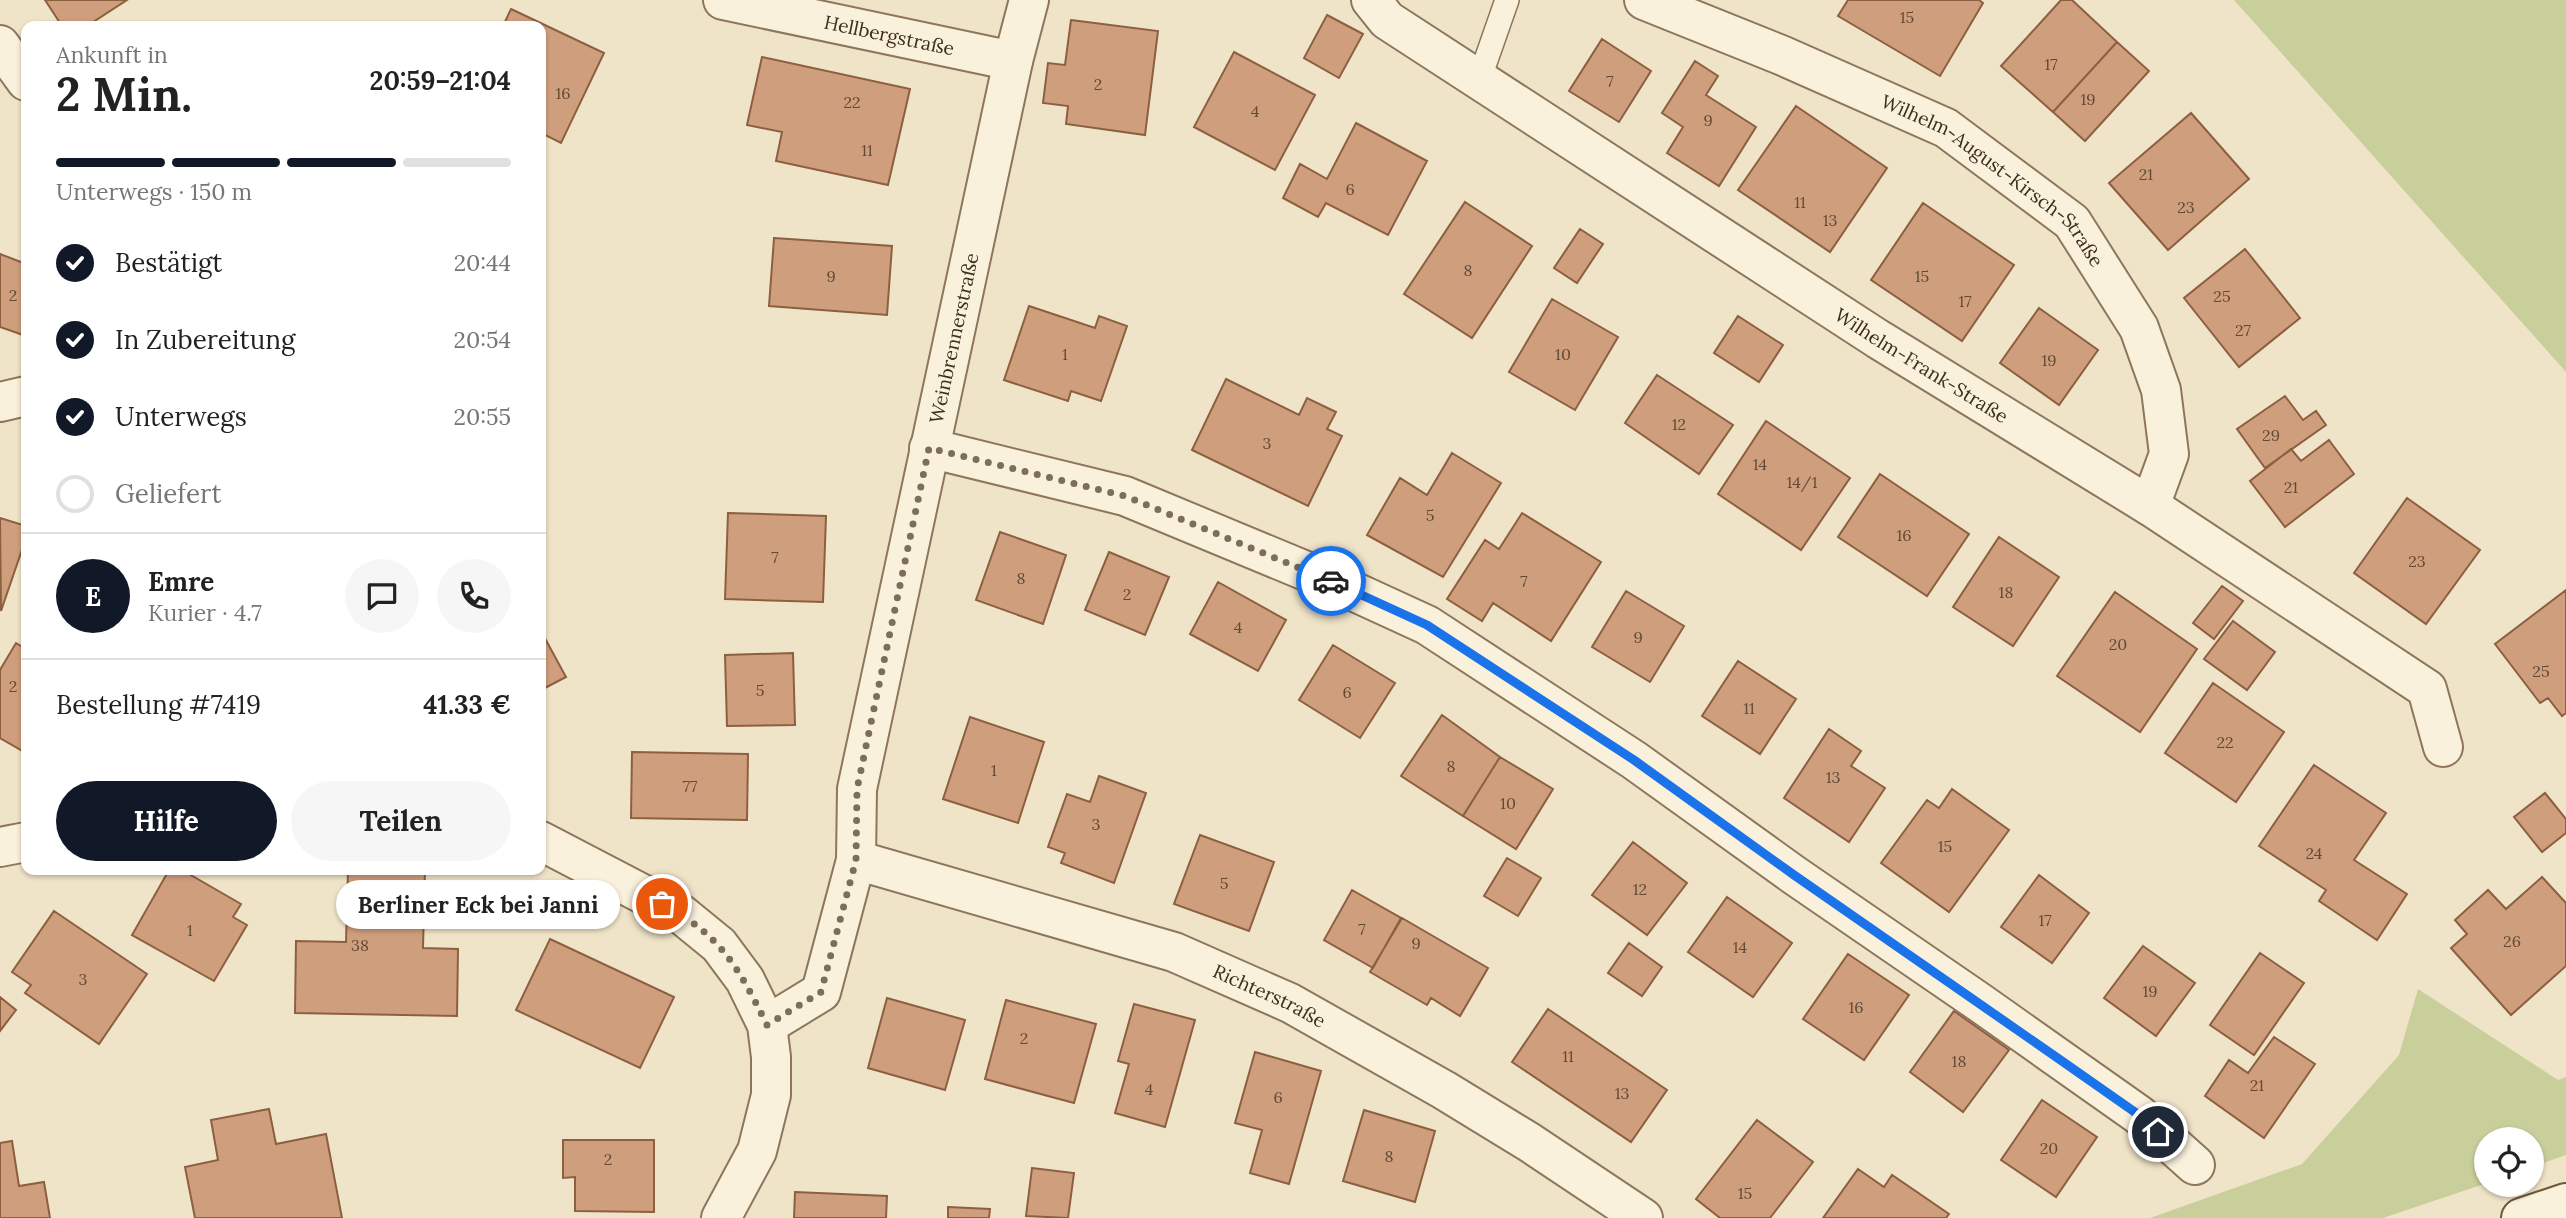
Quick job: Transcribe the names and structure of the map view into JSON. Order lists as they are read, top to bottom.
{
  "streets": {
    "street": [
      "Hellbergstraße",
      "Wilhelm-August-Kirsch-Straße",
      "Weinbrennerstraße",
      "Wilhelm-Frank-Straße",
      "Richterstraße"
    ]
  },
  "crossings": [
    ["Hellbergstraße", "Weinbrennerstraße"],
    ["Wilhelm-August-Kirsch-Straße", "Wilhelm-Frank-Straße"],
    ["Weinbrennerstraße", "Richterstraße"]
  ],
  "places": ["Berliner Eck bei Janni"],
  "house_numbers": [
    "15",
    "17",
    "7",
    "2",
    "16",
    "19",
    "22",
    "4",
    "9",
    "11",
    "21",
    "6",
    "11",
    "23",
    "13",
    "8",
    "9",
    "15",
    "2",
    "25",
    "17",
    "27",
    "1",
    "10",
    "19",
    "12",
    "29",
    "3",
    "14",
    "14/1",
    "21",
    "5",
    "16",
    "7",
    "23",
    "8",
    "7",
    "18",
    "2",
    "4",
    "9",
    "20",
    "25",
    "2",
    "5",
    "6",
    "11",
    "22",
    "8",
    "1",
    "13",
    "77",
    "10",
    "3",
    "15",
    "24",
    "5",
    "12",
    "17",
    "7",
    "1",
    "26",
    "9",
    "38",
    "14",
    "3",
    "19",
    "16",
    "2",
    "11",
    "18",
    "21",
    "4",
    "13",
    "6",
    "20",
    "8",
    "2",
    "15"
  ],
  "page": {
    "heading": ["2 Min.", "Ankunft in", "20:59–21:04"],
    "panel": [
      "Emre",
      "Kurier · 4.7",
      "Bestellung #7419",
      "41.33 €"
    ],
    "bar": "Unterwegs · 150 m",
    "list": [
      ["Bestätigt", "20:44"],
      ["In Zubereitung", "20:54"],
      ["Unterwegs", "20:55"],
      "Geliefert"
    ],
    "round": "E",
    "buttons": ["Hilfe", "Teilen"],
    "bubble": "Berliner Eck bei Janni"
  }
}
